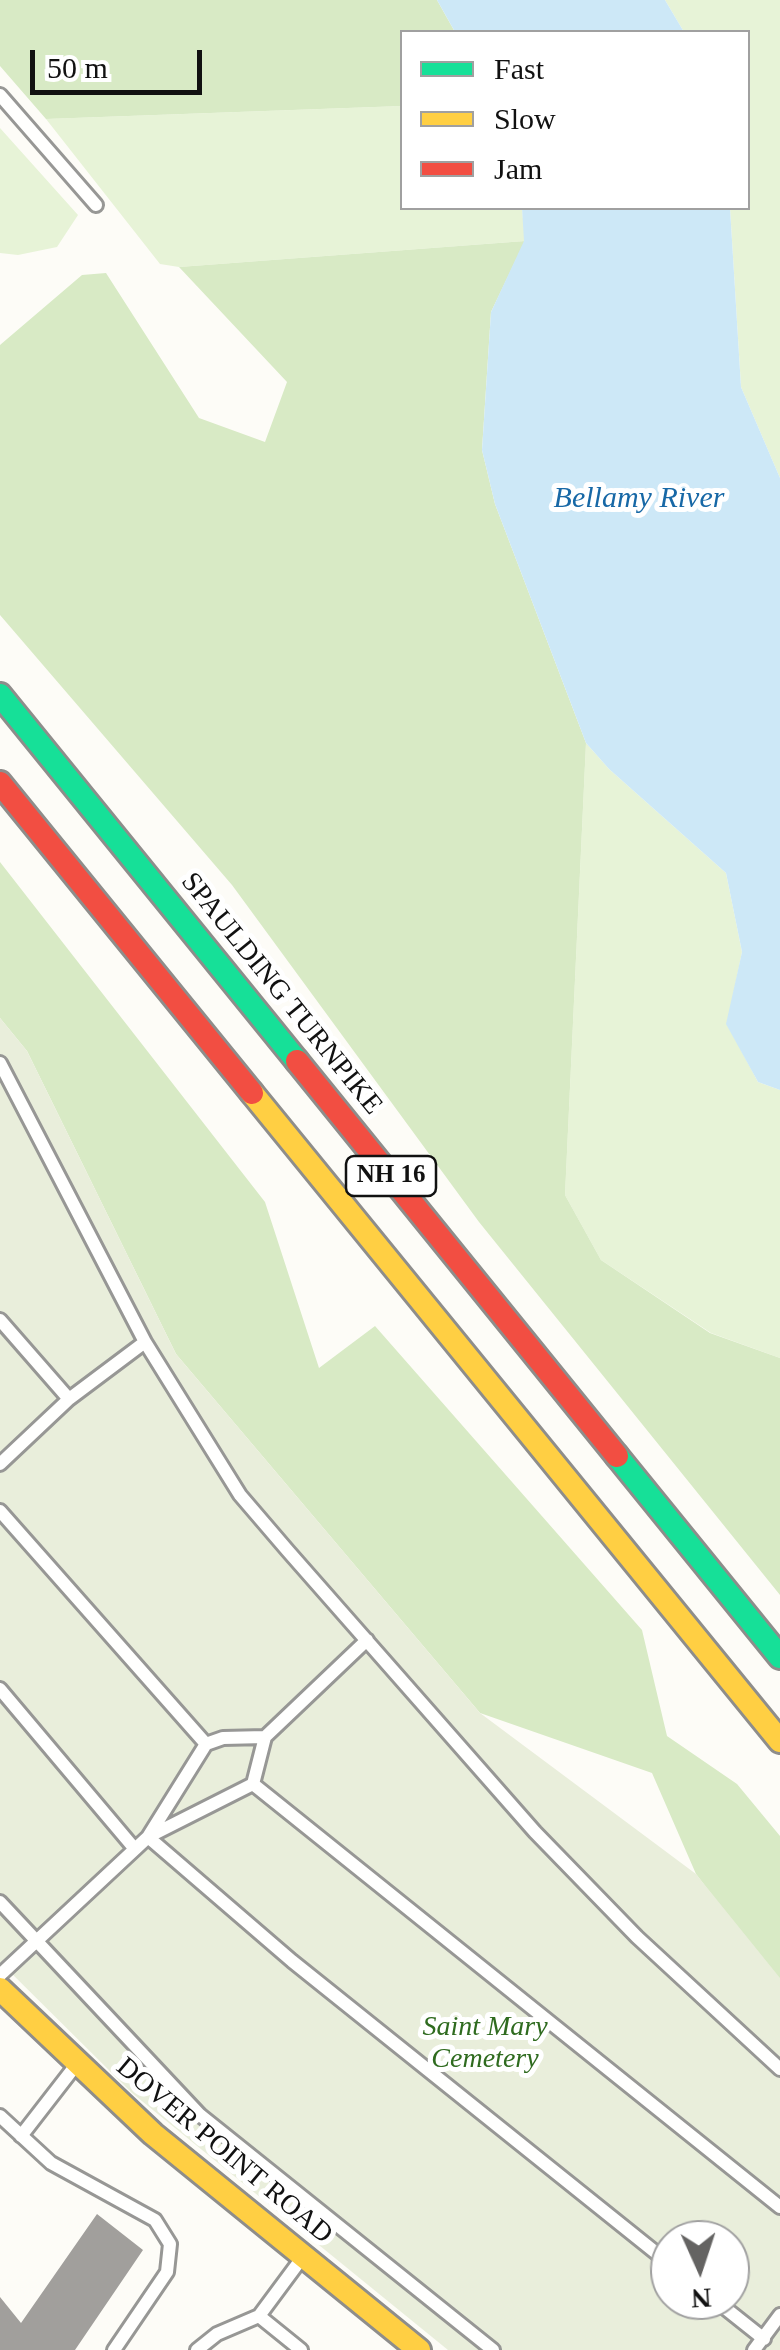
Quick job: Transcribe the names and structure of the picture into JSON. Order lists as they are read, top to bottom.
{
  "streets": {
    "main road": ["SPAULDING TURNPIKE", "NH 16", "DOVER POINT ROAD"]
  },
  "water": ["Bellamy River"],
  "parks": ["Saint Mary Cemetery"],
  "legend": ["Fast", "Slow", "Jam"],
  "scale_bar": "50 m",
  "north": "bottom"
}
